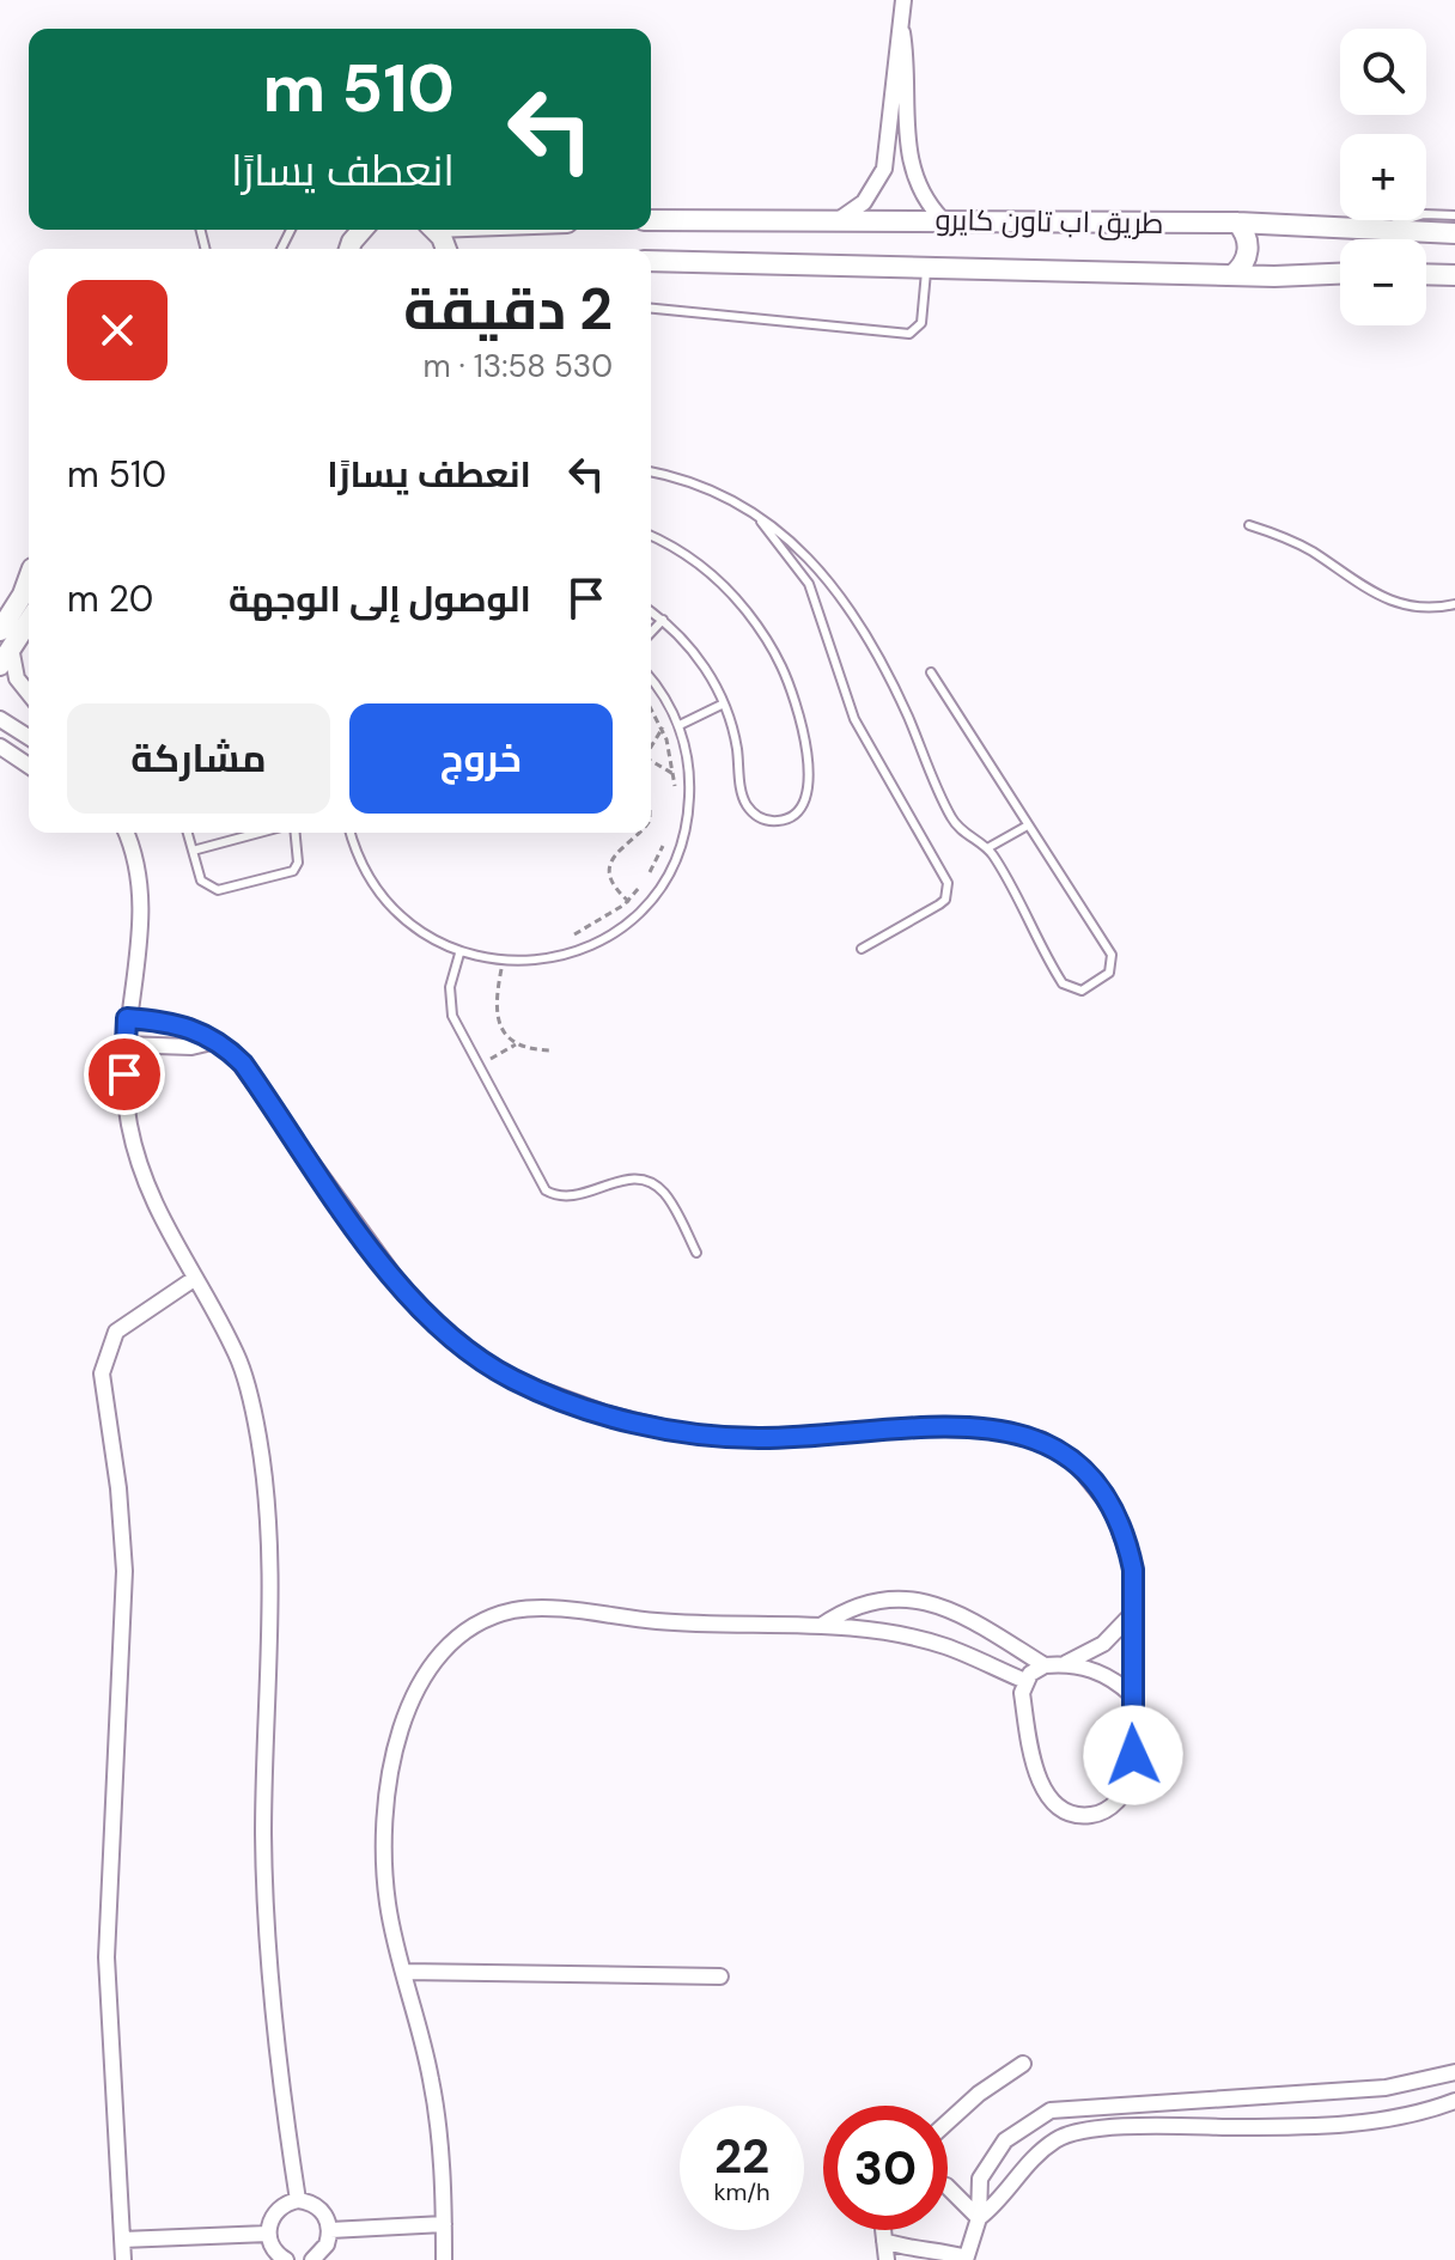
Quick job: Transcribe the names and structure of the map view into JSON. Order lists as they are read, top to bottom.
{
  "streets": {
    "street": ["طريق اب تاون كايرو"]
  },
  "page": {
    "map_buttons": ["+", "−"],
    "turn": ["510 m", "انعطف يسارًا"],
    "heading": ["2 دقيقة", "530 m · 13:58"],
    "list": [
      {
        "name": "انعطف يسارًا",
        "value": "510 m"
      },
      {
        "name": "الوصول إلى الوجهة",
        "value": "20 m"
      }
    ],
    "buttons": ["خروج", "مشاركة"],
    "speed": "22 km/h",
    "limit": "30"
  }
}
